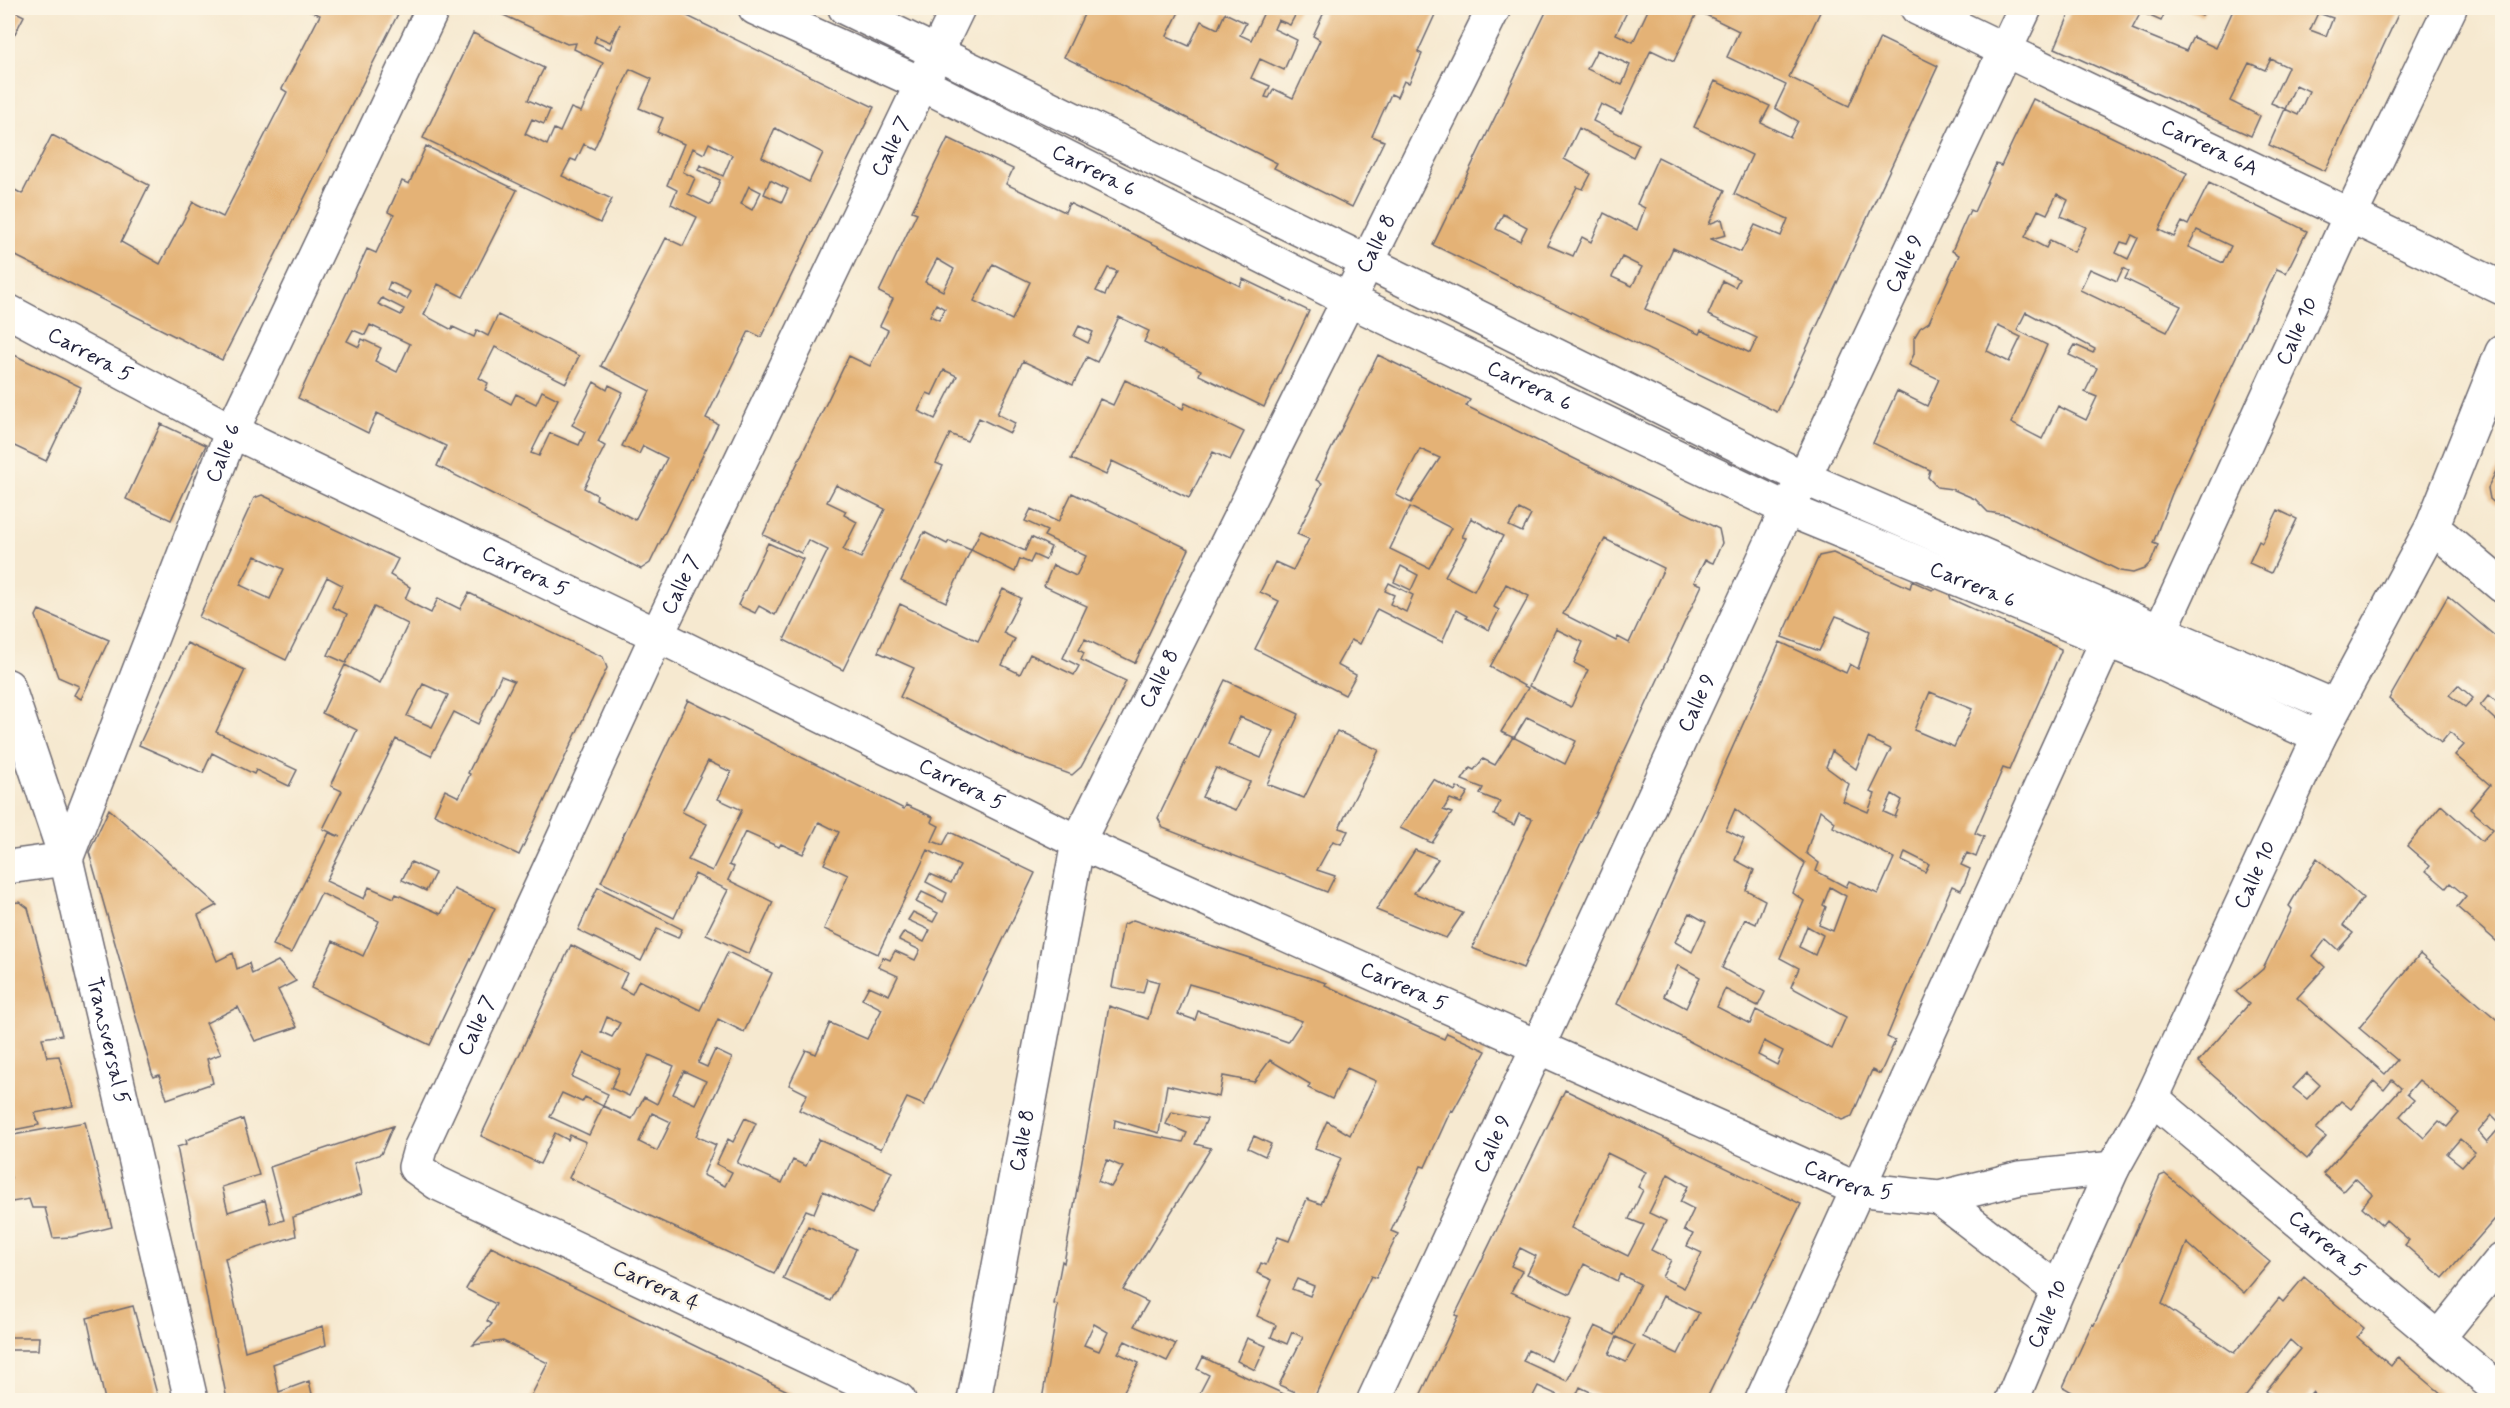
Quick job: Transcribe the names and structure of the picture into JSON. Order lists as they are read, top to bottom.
{
  "streets": {
    "street": [
      "Calle 7",
      "Carrera 6A",
      "Carrera 6",
      "Calle 8",
      "Calle 9",
      "Calle 10",
      "Carrera 5",
      "Calle 6",
      "Transversal 5",
      "Carrera 4"
    ]
  },
  "crossings": [
    ["Calle 7", "Carrera 6"],
    ["Calle 7", "Carrera 5"],
    ["Calle 7", "Carrera 4"],
    ["Carrera 6A", "Calle 9"],
    ["Carrera 6A", "Calle 10"],
    ["Carrera 6", "Calle 8"],
    ["Carrera 6", "Calle 9"],
    ["Carrera 6", "Calle 10"],
    ["Calle 8", "Carrera 5"],
    ["Calle 9", "Carrera 5"],
    ["Calle 10", "Carrera 5"],
    ["Carrera 5", "Calle 6"],
    ["Calle 6", "Transversal 5"]
  ]
}
